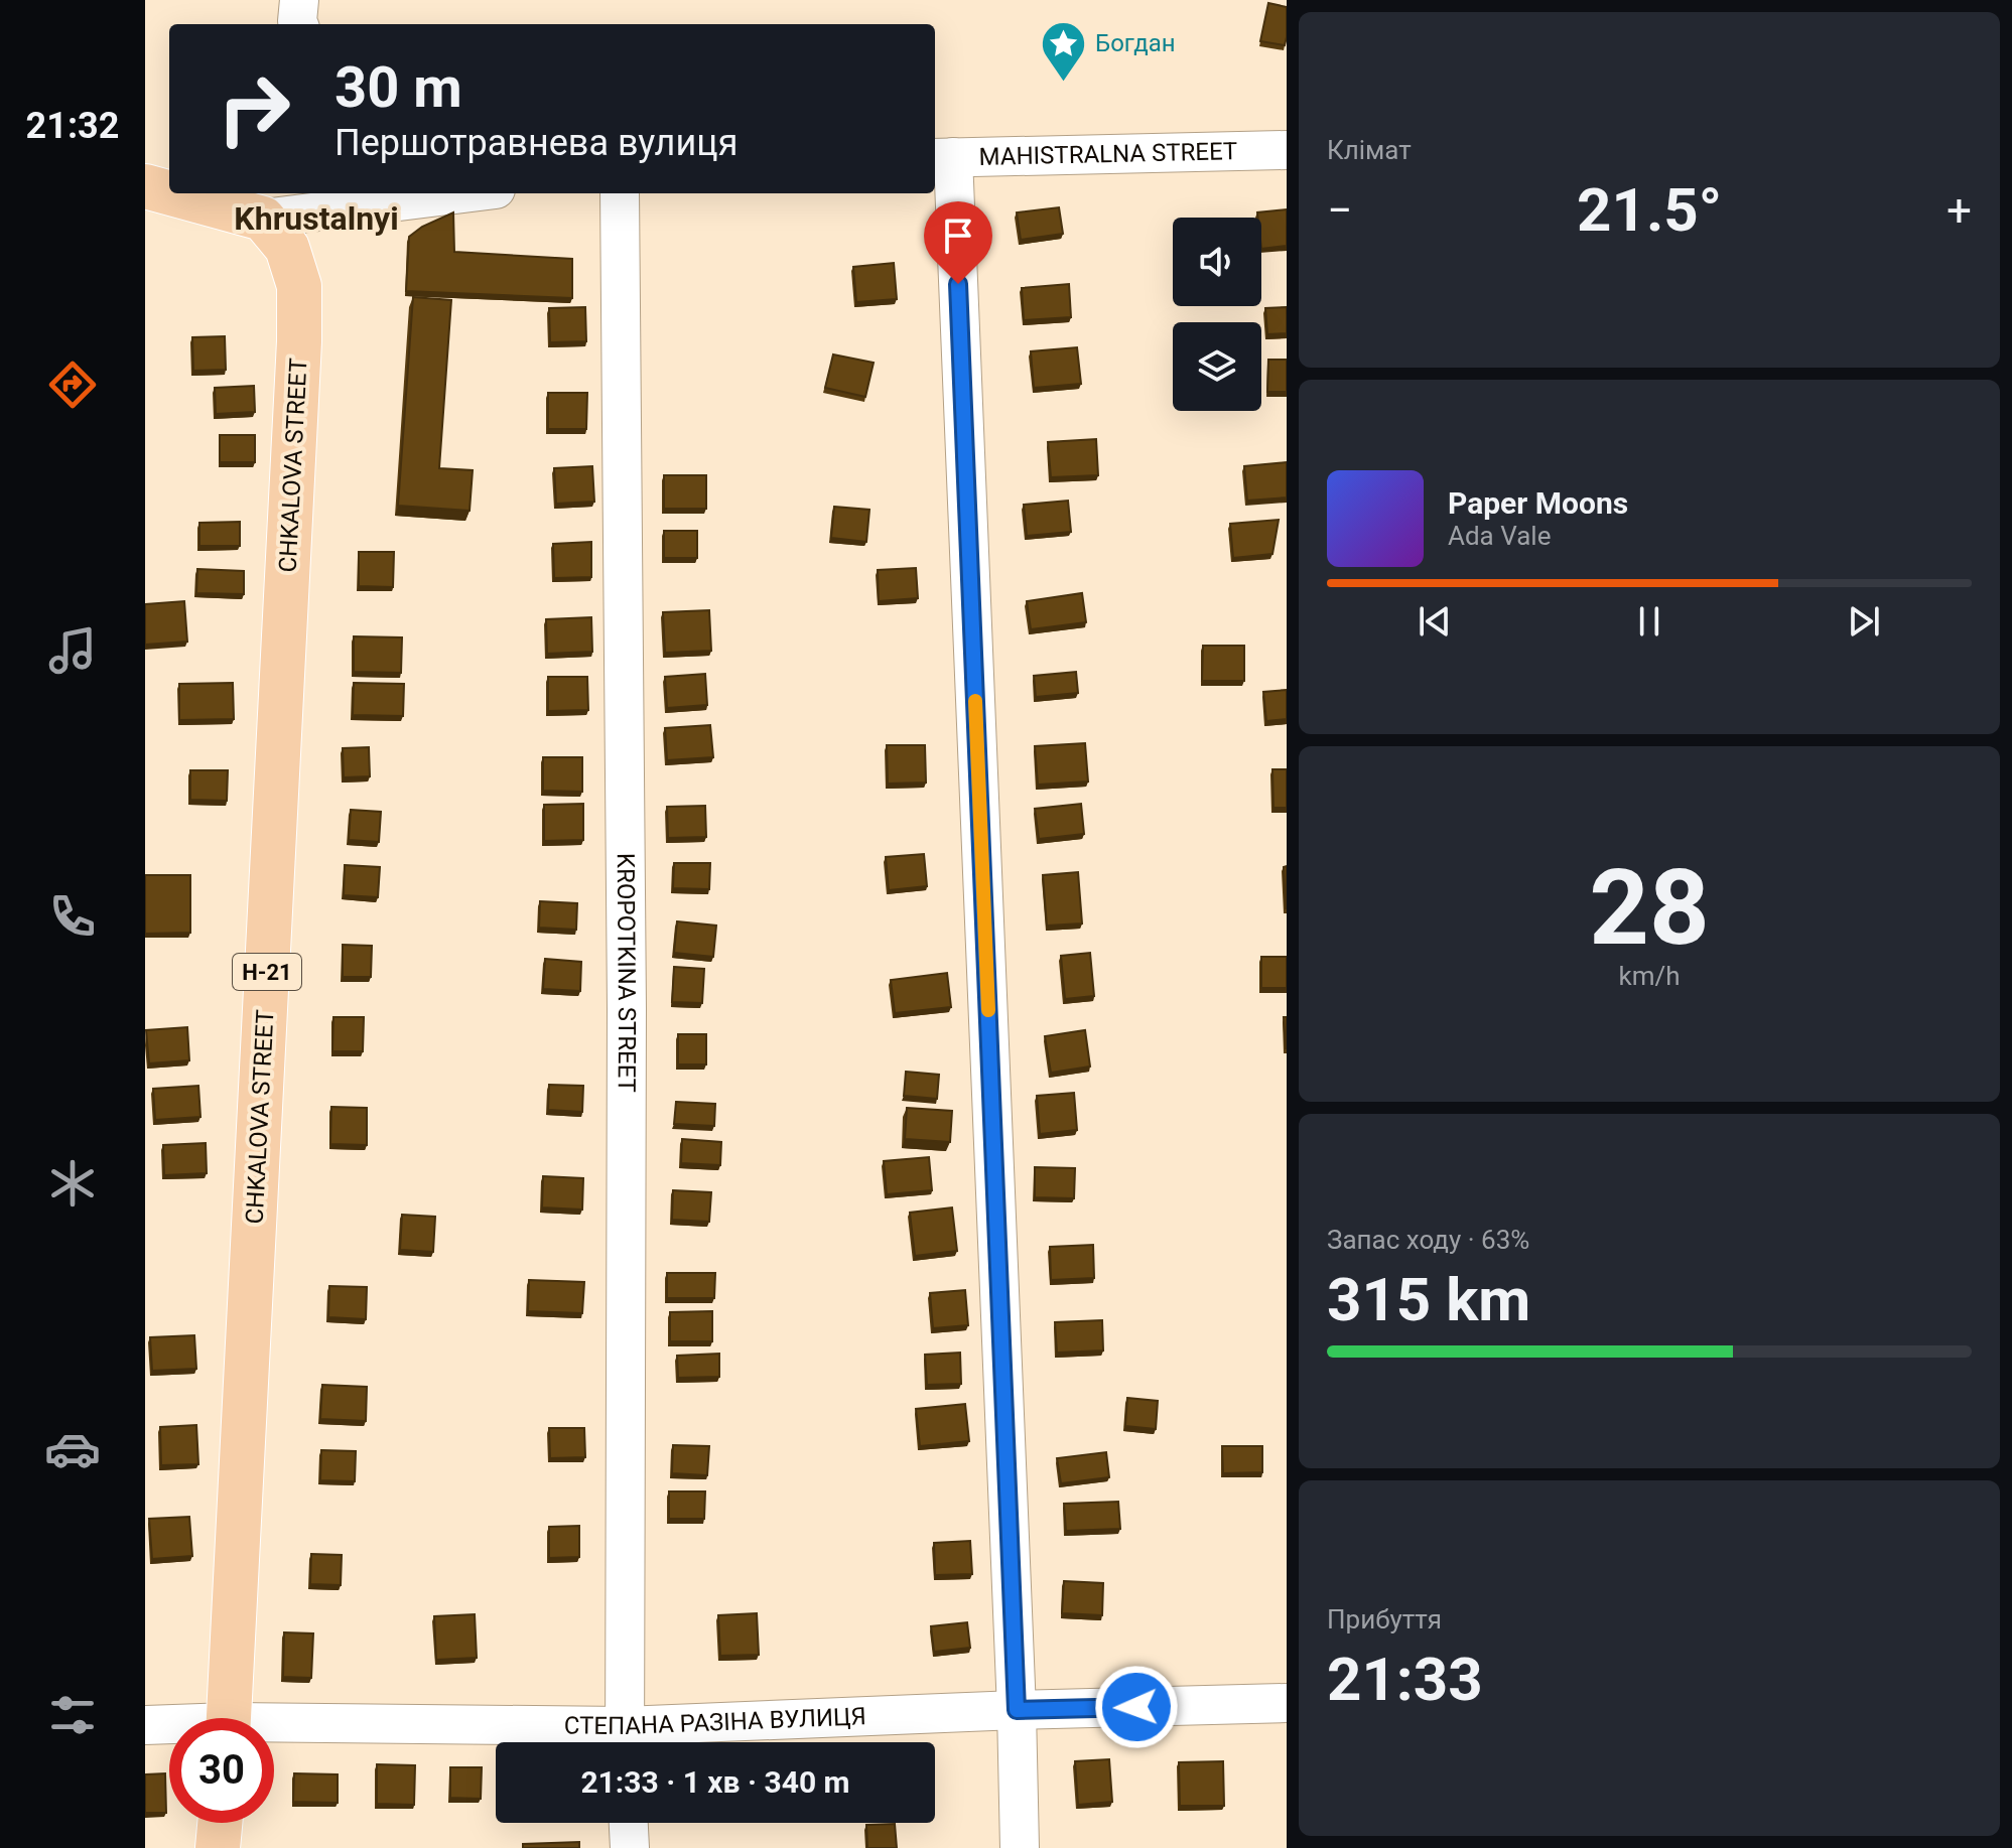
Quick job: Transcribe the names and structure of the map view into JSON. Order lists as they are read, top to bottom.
{
  "streets": {
    "main road": ["CHKALOVA STREET", "Н-21"],
    "street": ["MAHISTRALNA STREET", "KROPOTKINA STREET", "СТЕПАНА РАЗІНА ВУЛИЦЯ"]
  },
  "crossings": [
    ["KROPOTKINA STREET", "СТЕПАНА РАЗІНА ВУЛИЦЯ"]
  ],
  "districts": ["Khrustalnyi"],
  "places": {
    "place": ["Богдан"]
  },
  "page": {
    "tabs": "21:32",
    "tile": [
      "Клімат",
      ["28", "km/h"],
      ["Запас ходу · 63%", "315 km"],
      ["Прибуття", "21:33"]
    ],
    "turn": ["30 m", "Першотравнева вулиця"],
    "heat": ["−", "21.5°", "+"],
    "song": ["Paper Moons", "Ada Vale"],
    "limit": "30",
    "trip": "21:33 · 1 хв · 340 m"
  }
}
